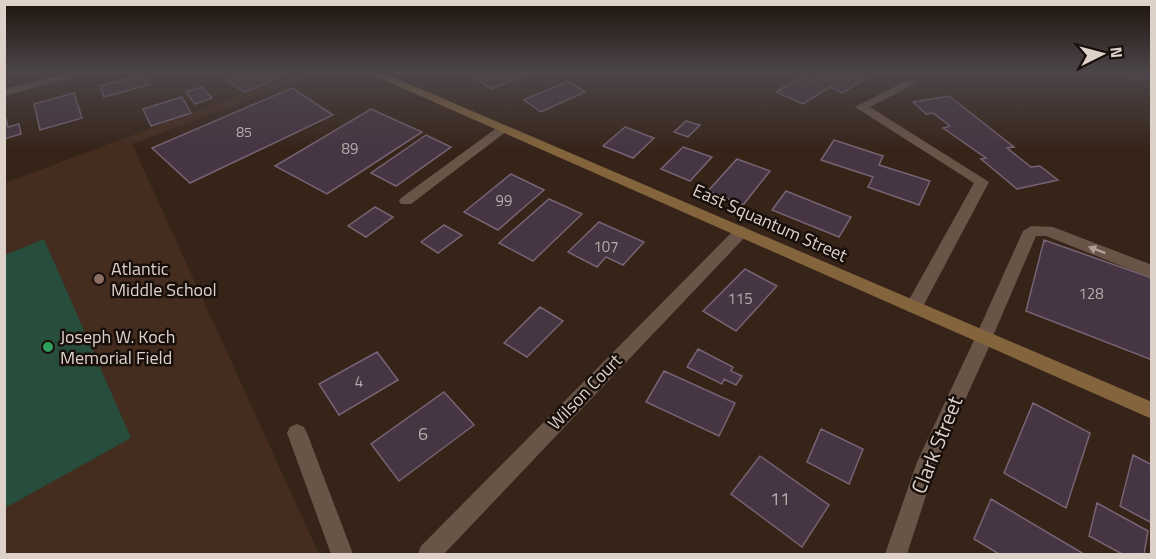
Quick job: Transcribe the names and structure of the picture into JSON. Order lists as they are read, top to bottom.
{
  "streets": {
    "main road": ["East Squantum Street"],
    "street": ["Wilson Court", "Clark Street"]
  },
  "crossings": [
    ["East Squantum Street", "Wilson Court"],
    ["East Squantum Street", "Clark Street"]
  ],
  "places": ["Atlantic Middle School", "Joseph W. Koch Memorial Field"],
  "house_numbers": [
    "85",
    "89",
    "99",
    "107",
    "128",
    "115",
    "4",
    "6",
    "11"
  ],
  "north": "right"
}
